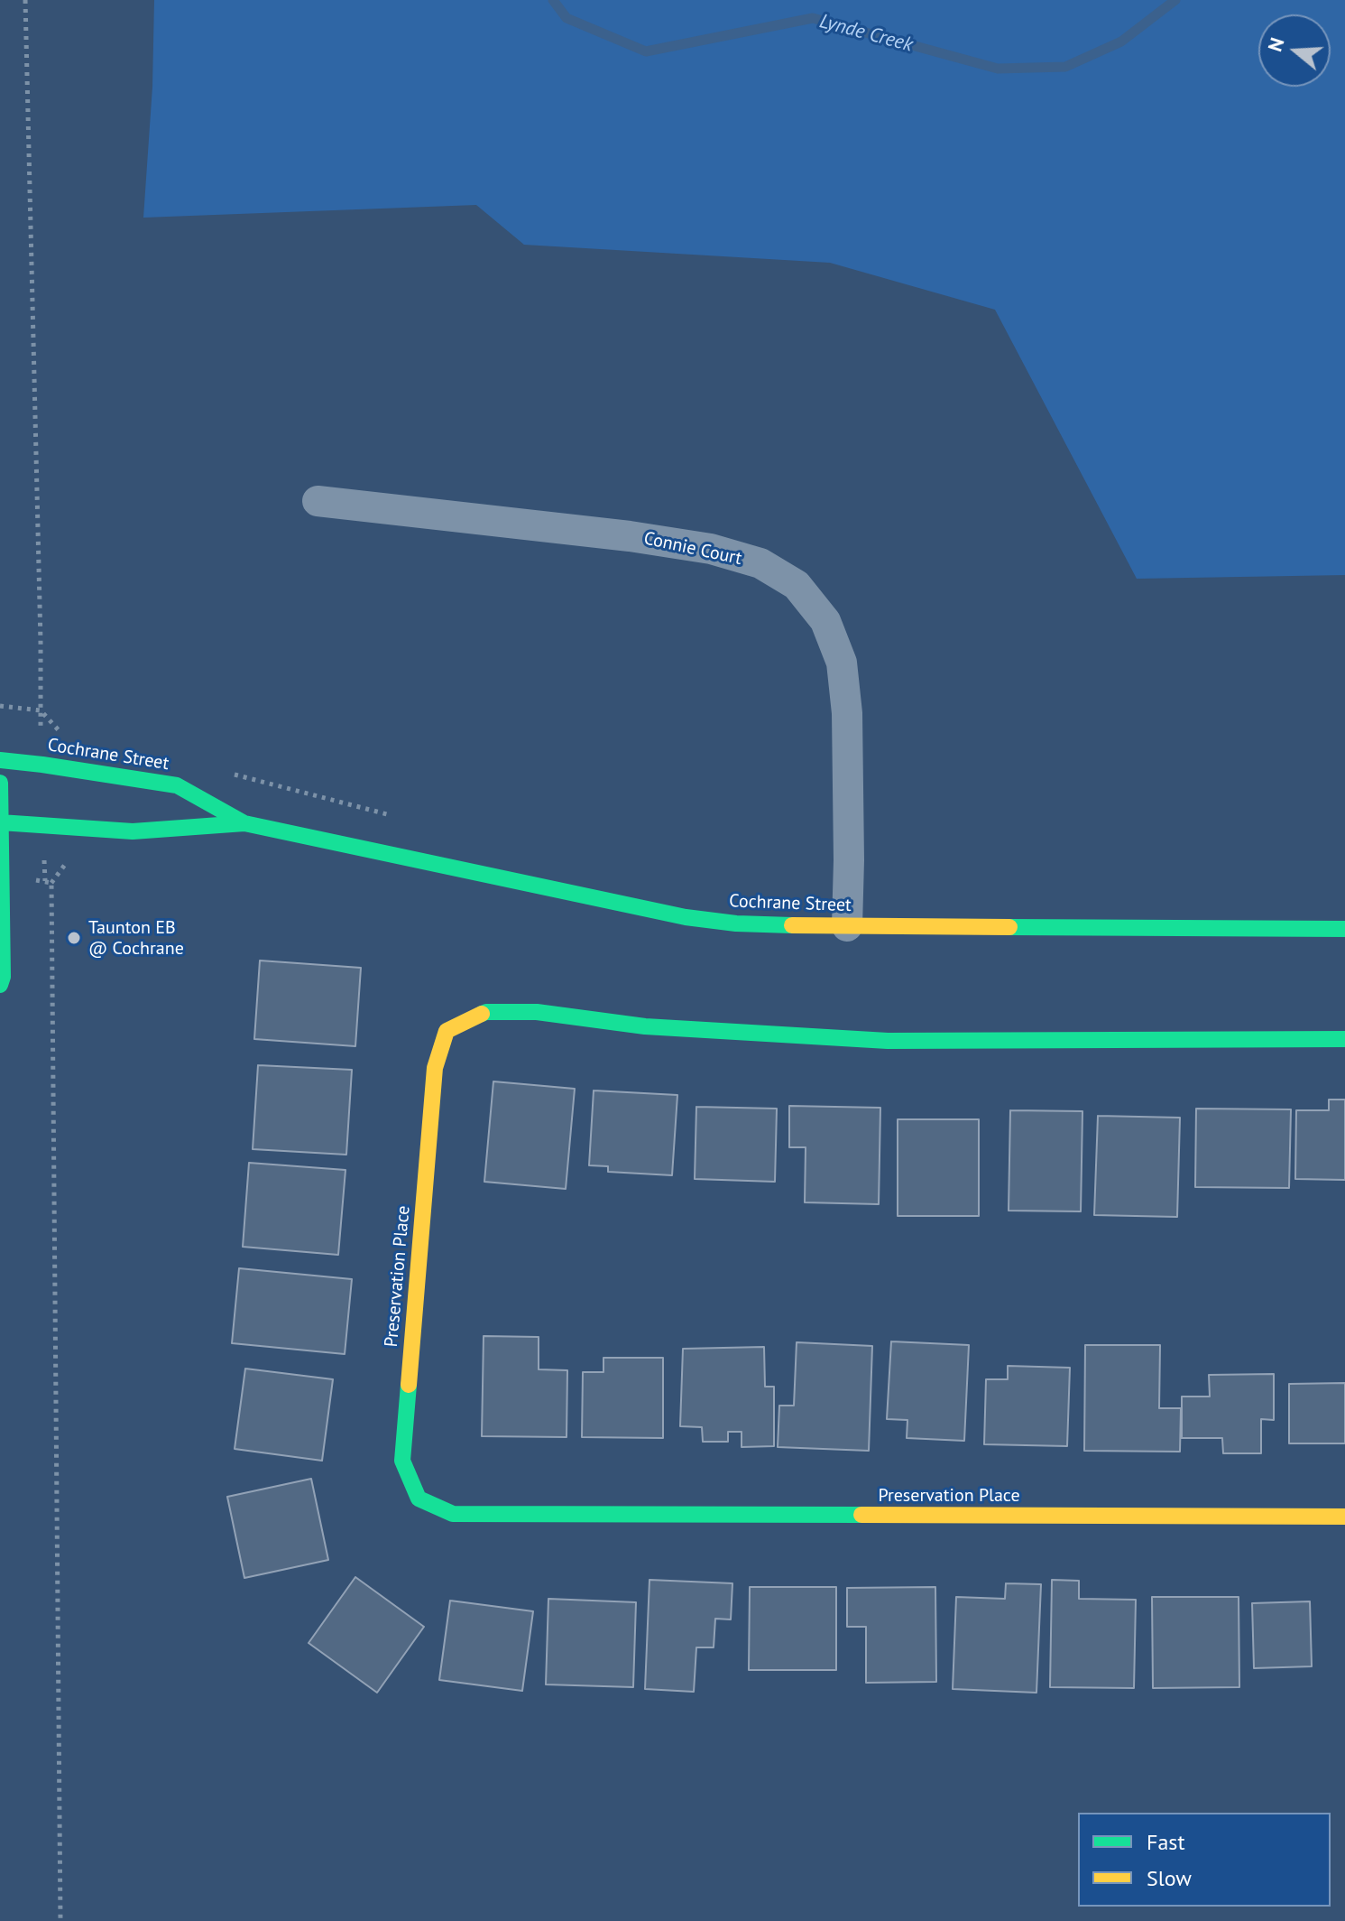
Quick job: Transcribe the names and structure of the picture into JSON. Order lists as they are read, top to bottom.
{
  "streets": {
    "street": ["Connie Court", "Cochrane Street", "Preservation Place"]
  },
  "crossings": [
    ["Connie Court", "Cochrane Street"]
  ],
  "water": ["Lynde Creek"],
  "places": ["Taunton EB @ Cochrane"],
  "legend": ["Fast", "Slow"],
  "north": "left"
}
